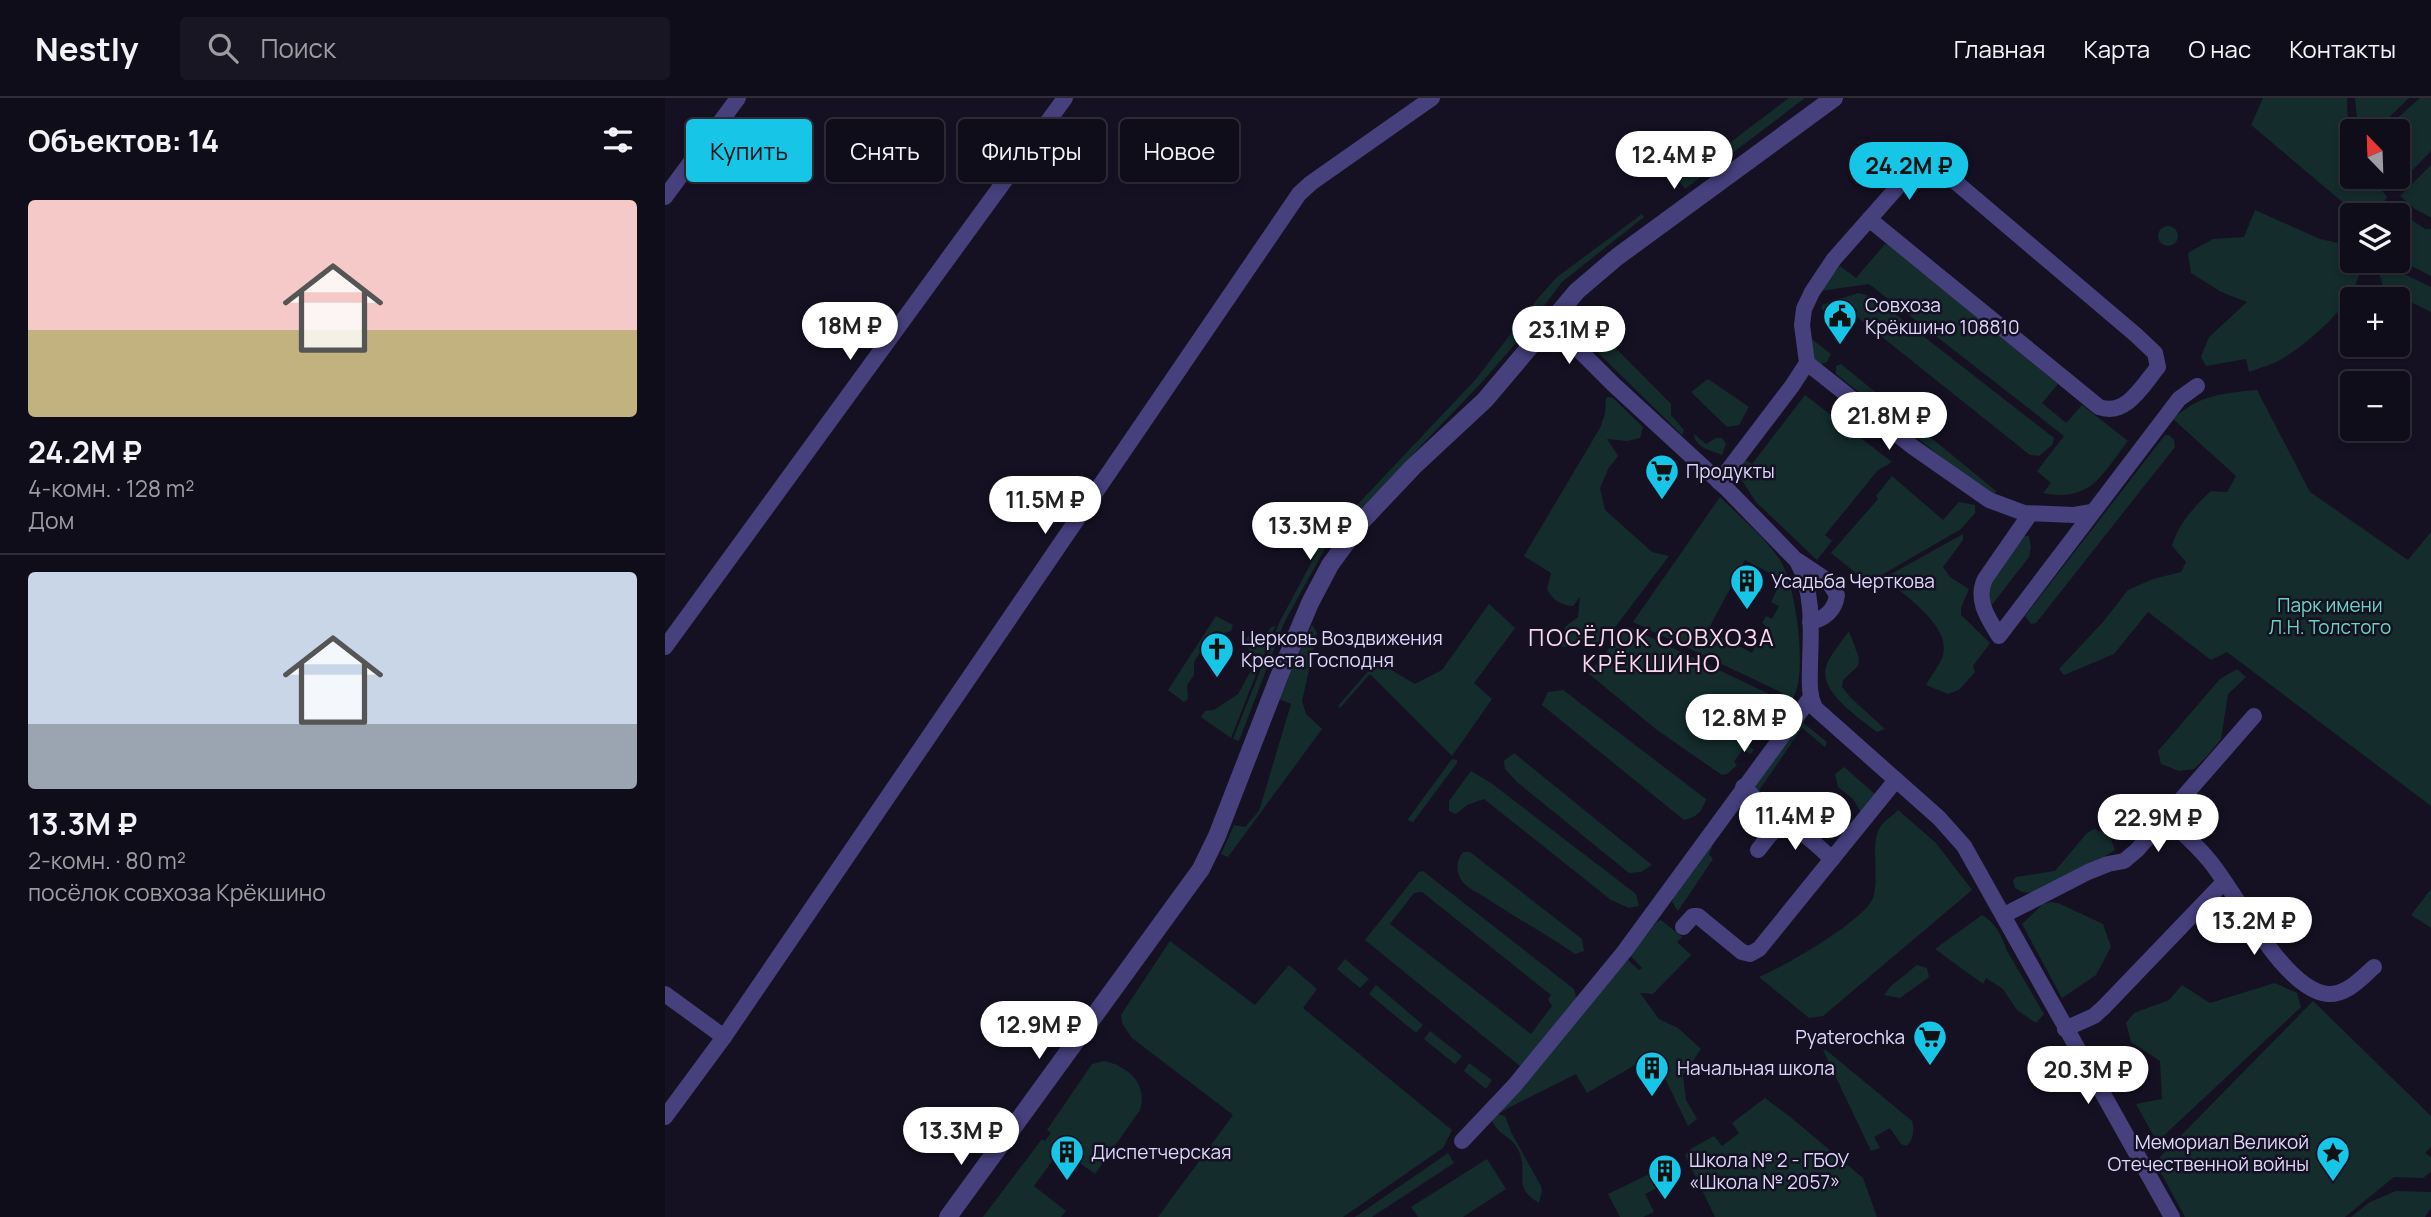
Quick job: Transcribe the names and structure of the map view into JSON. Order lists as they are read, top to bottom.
{
  "districts": ["ПОСЁЛОК СОВХОЗА КРЁКШИНО"],
  "parks": ["Парк имени Л.Н. Толстого"],
  "places": {
    "public building": ["Совхоза Крёкшино 108810"],
    "supermarket": ["Продукты", "Pyaterochka"],
    "building": [
      "Усадьба Черткова",
      "Начальная школа",
      "Диспетчерская",
      "Школа № 2 - ГБОУ «Школа № 2057»"
    ],
    "church": ["Церковь Воздвижения Креста Господня"],
    "place": ["Мемориал Великой Отечественной войны"]
  },
  "north": "top left",
  "page": {
    "header": "Nestly",
    "search": "Поиск",
    "nav": [
      "Главная",
      "Карта",
      "О нас",
      "Контакты"
    ],
    "heading": "Объектов: 14",
    "map_buttons": ["+", "−"],
    "chip": [
      "Купить",
      "Снять",
      "Фильтры",
      "Новое"
    ],
    "price": [
      "12.4M ₽",
      "24.2M ₽",
      "18M ₽",
      "23.1M ₽",
      "21.8M ₽",
      "11.5M ₽",
      "13.3M ₽",
      "12.8M ₽",
      "11.4M ₽",
      "22.9M ₽",
      "13.2M ₽",
      "12.9M ₽",
      "20.3M ₽",
      "13.3M ₽"
    ],
    "list": [
      {
        "name": "24.2M ₽",
        "note": "4-комн. · 128 m² · Дом"
      },
      {
        "name": "13.3M ₽",
        "note": "2-комн. · 80 m² · посёлок совхоза Крёкшино"
      }
    ]
  }
}
